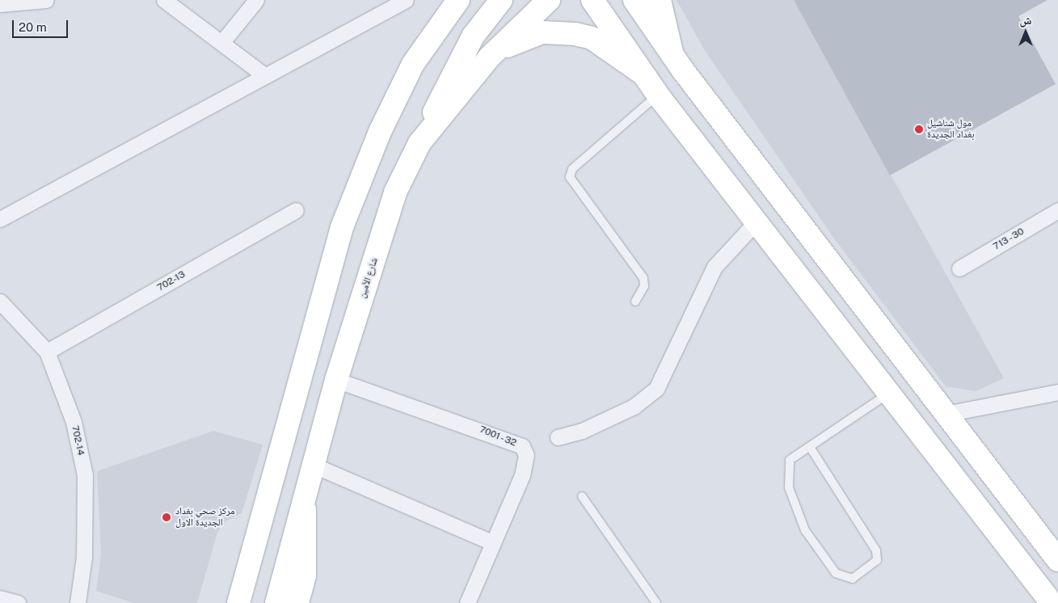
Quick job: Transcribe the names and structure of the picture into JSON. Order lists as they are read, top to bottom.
{
  "streets": {
    "main road": ["شارع الأمين"],
    "street": [
      "713 - 30",
      "702-13",
      "7001 - 32",
      "702-14"
    ]
  },
  "crossings": [
    ["شارع الأمين", "7001 - 32"],
    ["702-13", "702-14"]
  ],
  "places": ["مول شناشيل بغداد الجديدة", "مركز صحي بغداد الجديدة الاول"],
  "scale_bar": "20 m",
  "north": "top"
}
